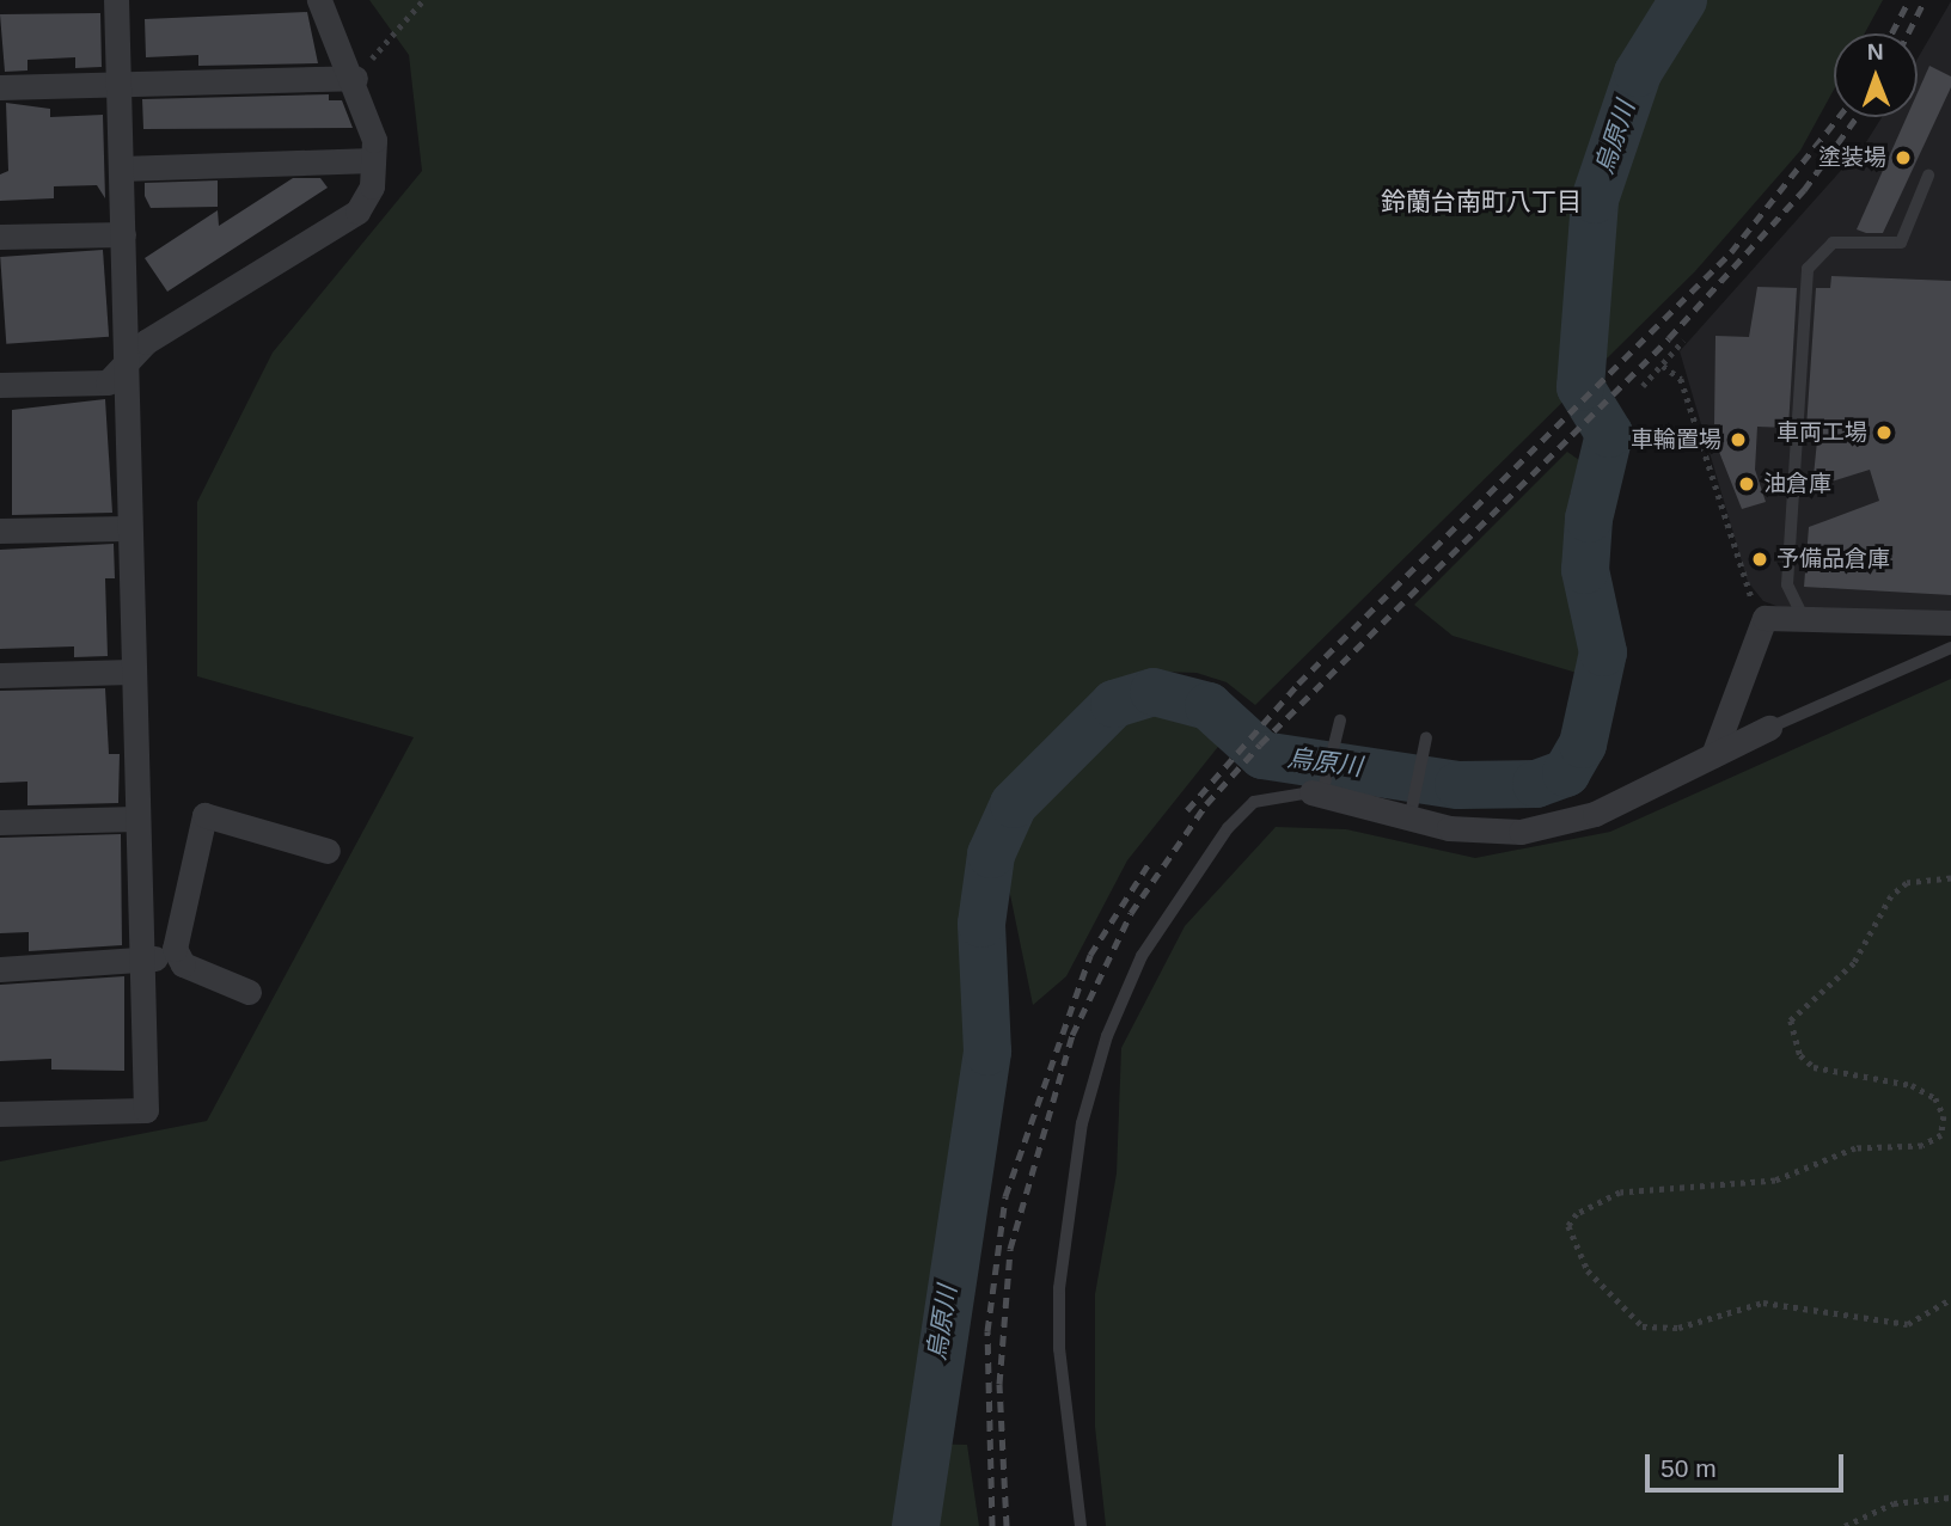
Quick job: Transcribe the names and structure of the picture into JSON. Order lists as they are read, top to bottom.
{
  "districts": ["鈴蘭台南町八丁目"],
  "water": ["烏原川"],
  "places": [
    "塗装場",
    "車両工場",
    "車輪置場",
    "油倉庫",
    "予備品倉庫"
  ],
  "scale_bar": "50 m",
  "north": "top"
}
